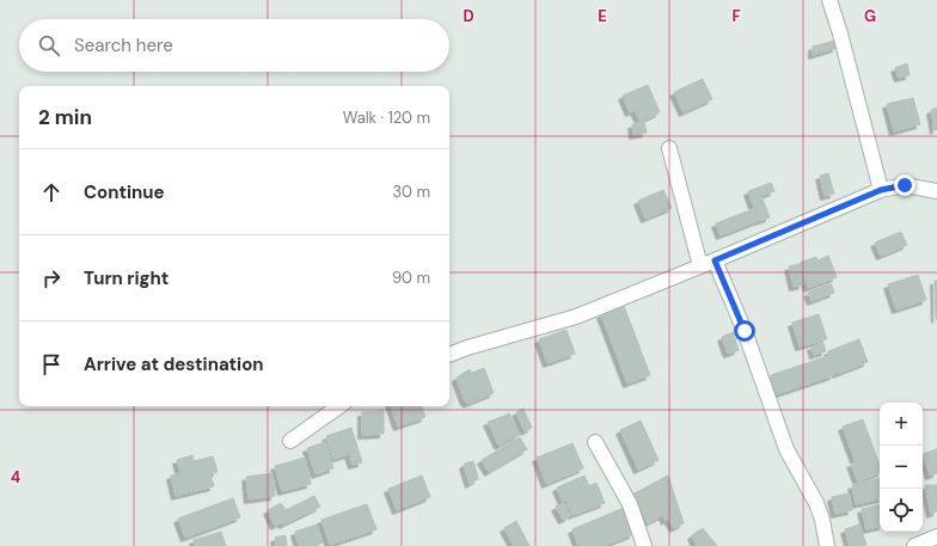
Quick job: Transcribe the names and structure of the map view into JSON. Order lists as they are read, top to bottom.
{
  "page": {
    "search": "Search here",
    "heading": ["2 min", "Walk · 120 m"],
    "list": [
      ["Continue", "30 m"],
      ["Turn right", "90 m"],
      "Arrive at destination"
    ],
    "map_buttons": ["+", "−"]
  },
  "grid": {
    "columns": [
      "D",
      "E",
      "F",
      "G"
    ],
    "rows": ["4"]
  }
}
